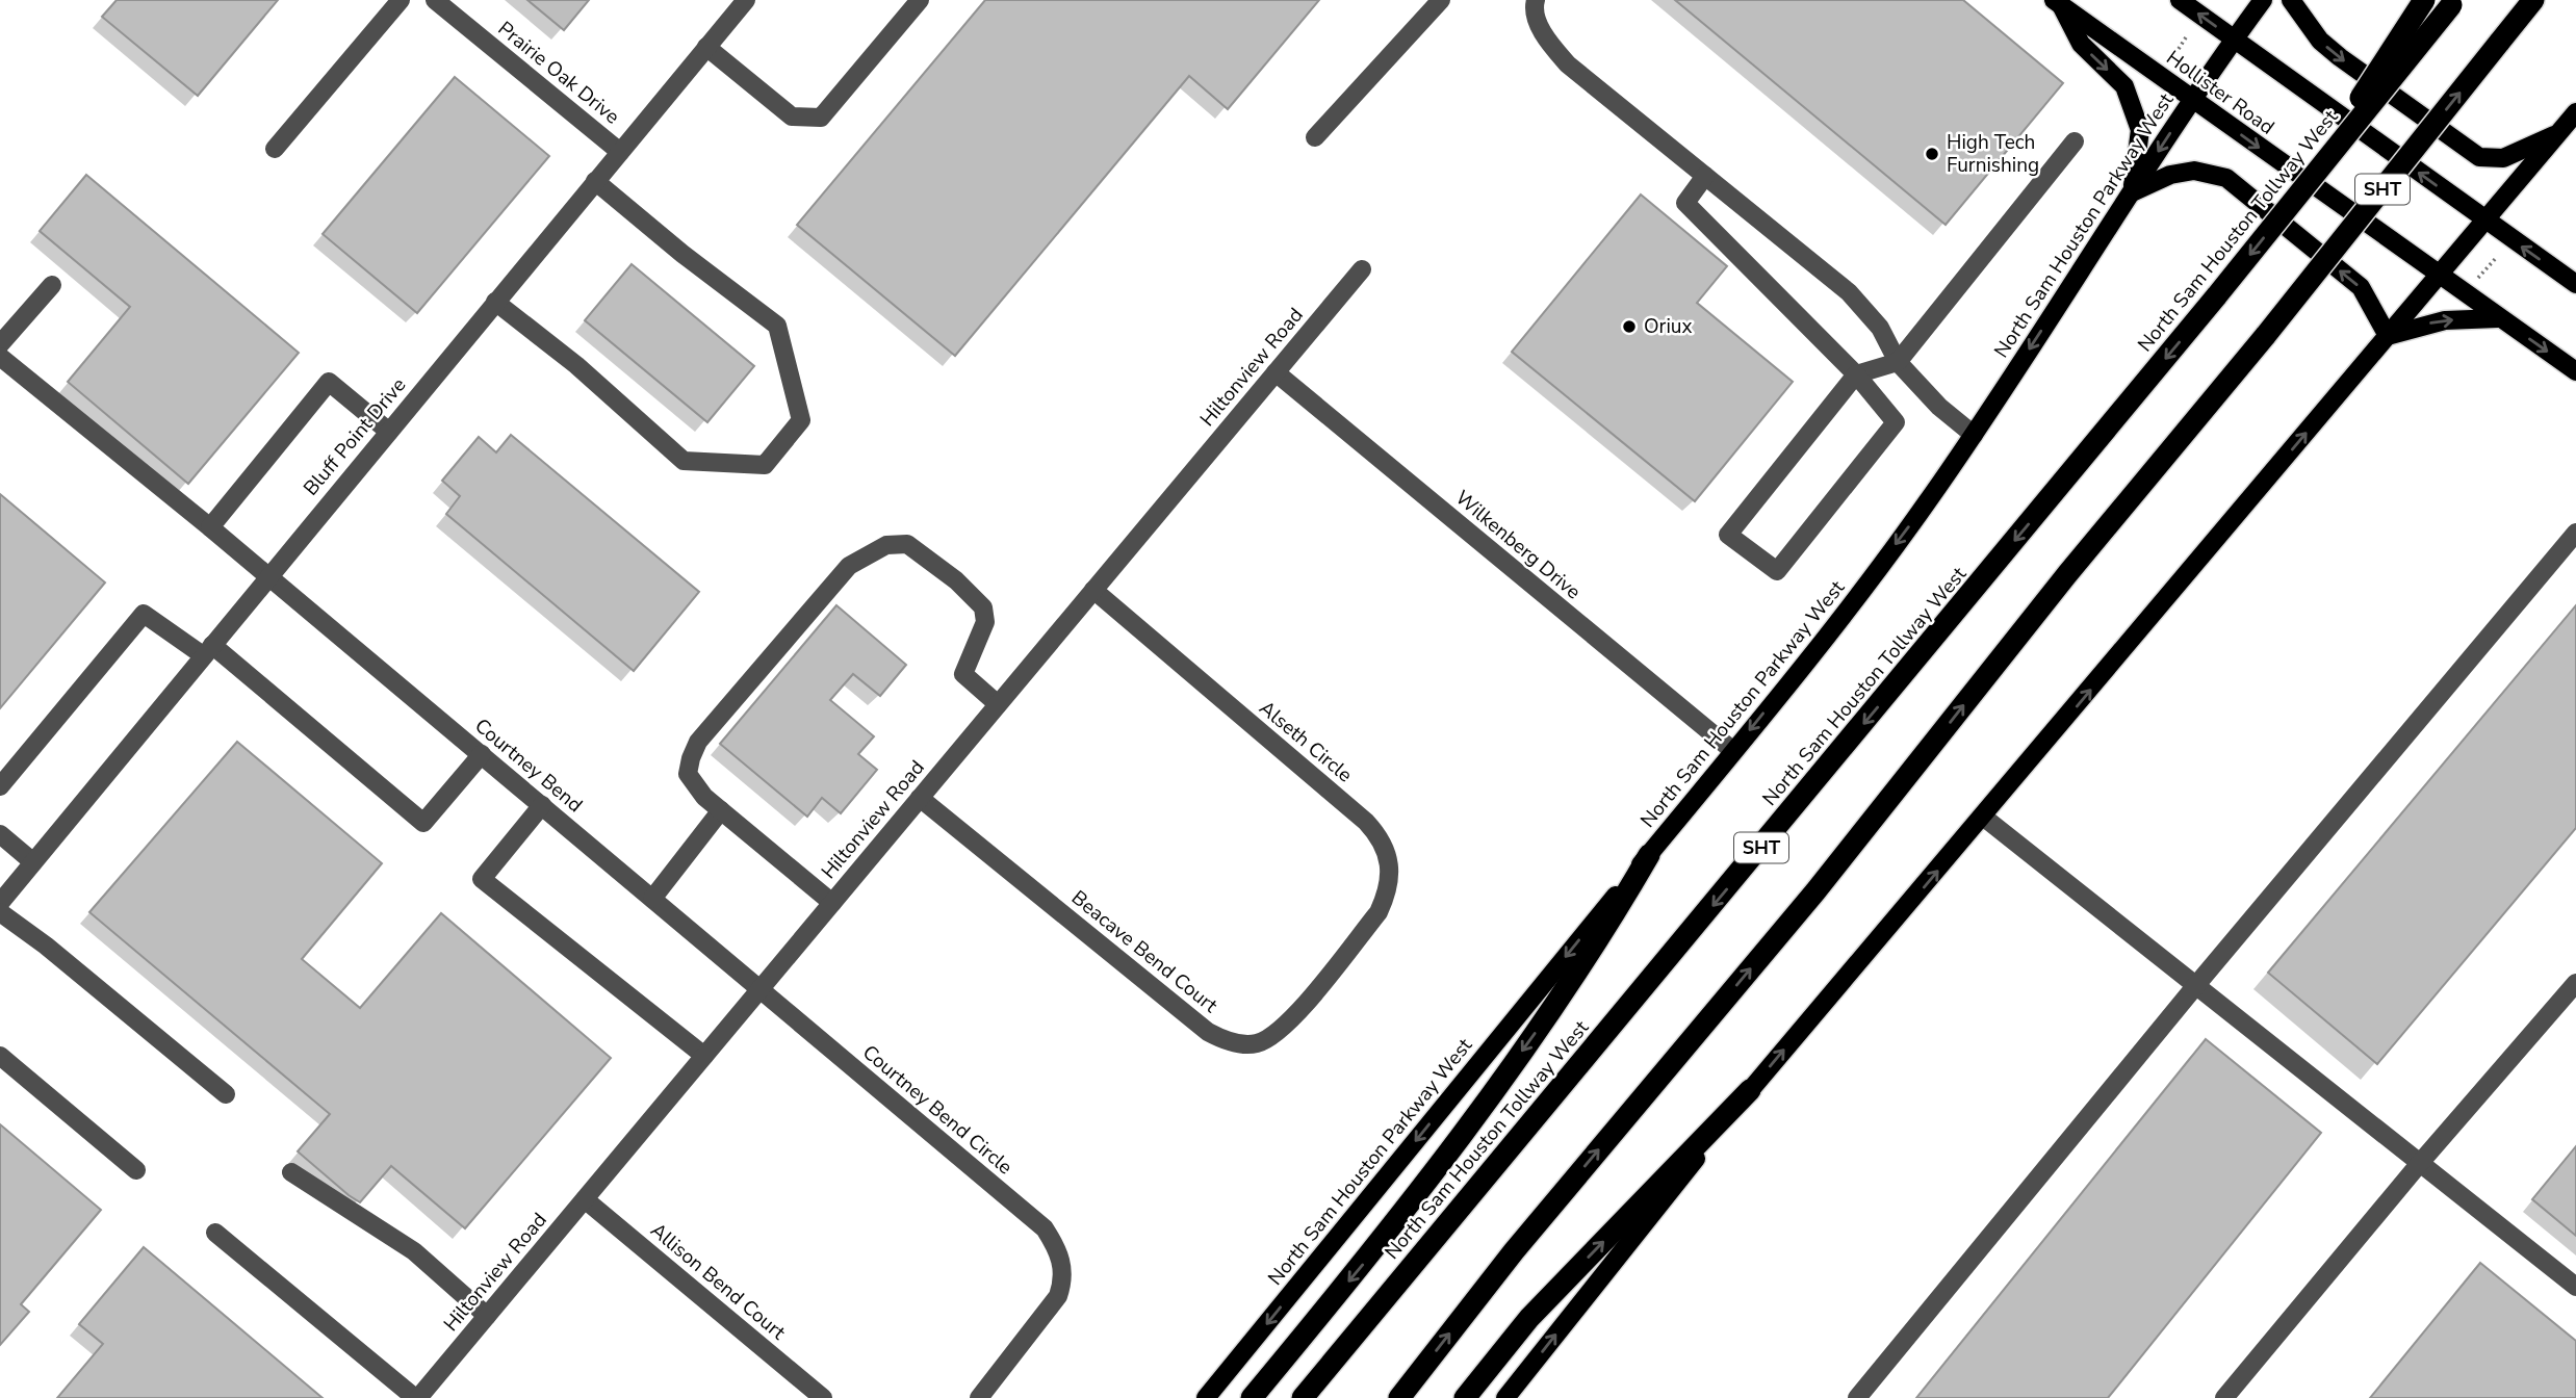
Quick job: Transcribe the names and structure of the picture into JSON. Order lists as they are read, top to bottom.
{
  "streets": {
    "highway": ["SHT", "North Sam Houston Tollway West"],
    "main road": ["Hollister Road", "North Sam Houston Parkway West"],
    "street": [
      "Prairie Oak Drive",
      "Hiltonview Road",
      "Bluff Point Drive",
      "Wilkenberg Drive",
      "Alseth Circle",
      "Courtney Bend",
      "Beacave Bend Court",
      "Courtney Bend Circle",
      "Allison Bend Court"
    ]
  },
  "crossings": [
    ["Prairie Oak Drive", "Bluff Point Drive"],
    ["Hollister Road", "North Sam Houston Parkway West"],
    ["North Sam Houston Parkway West", "Wilkenberg Drive"],
    ["Hiltonview Road", "Wilkenberg Drive"],
    ["Hiltonview Road", "Alseth Circle"],
    ["Hiltonview Road", "Courtney Bend"],
    ["Hiltonview Road", "Beacave Bend Court"],
    ["Hiltonview Road", "Courtney Bend Circle"],
    ["Hiltonview Road", "Allison Bend Court"],
    ["Bluff Point Drive", "Courtney Bend"],
    ["Alseth Circle", "Beacave Bend Court"],
    ["Courtney Bend", "Courtney Bend Circle"]
  ],
  "one_way": ["North Sam Houston Parkway West"],
  "places": ["High Tech Furnishing", "Oriux"]
}
